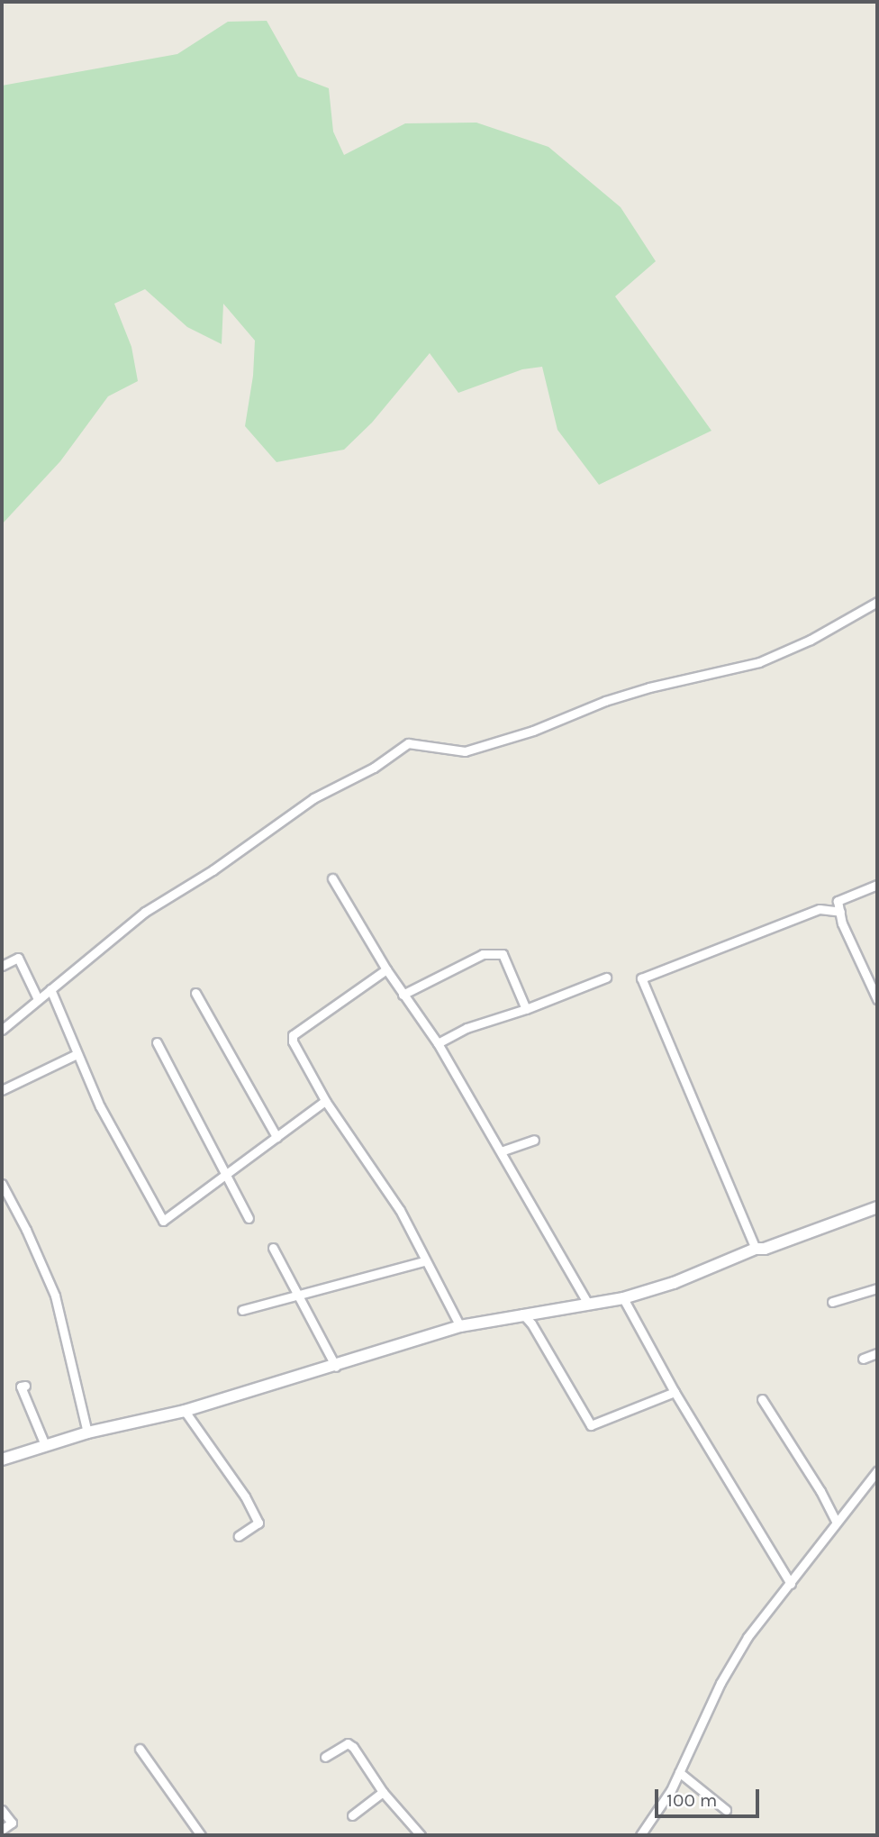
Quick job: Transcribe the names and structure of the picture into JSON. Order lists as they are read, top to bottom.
{
  "scale_bar": "100 m"
}
